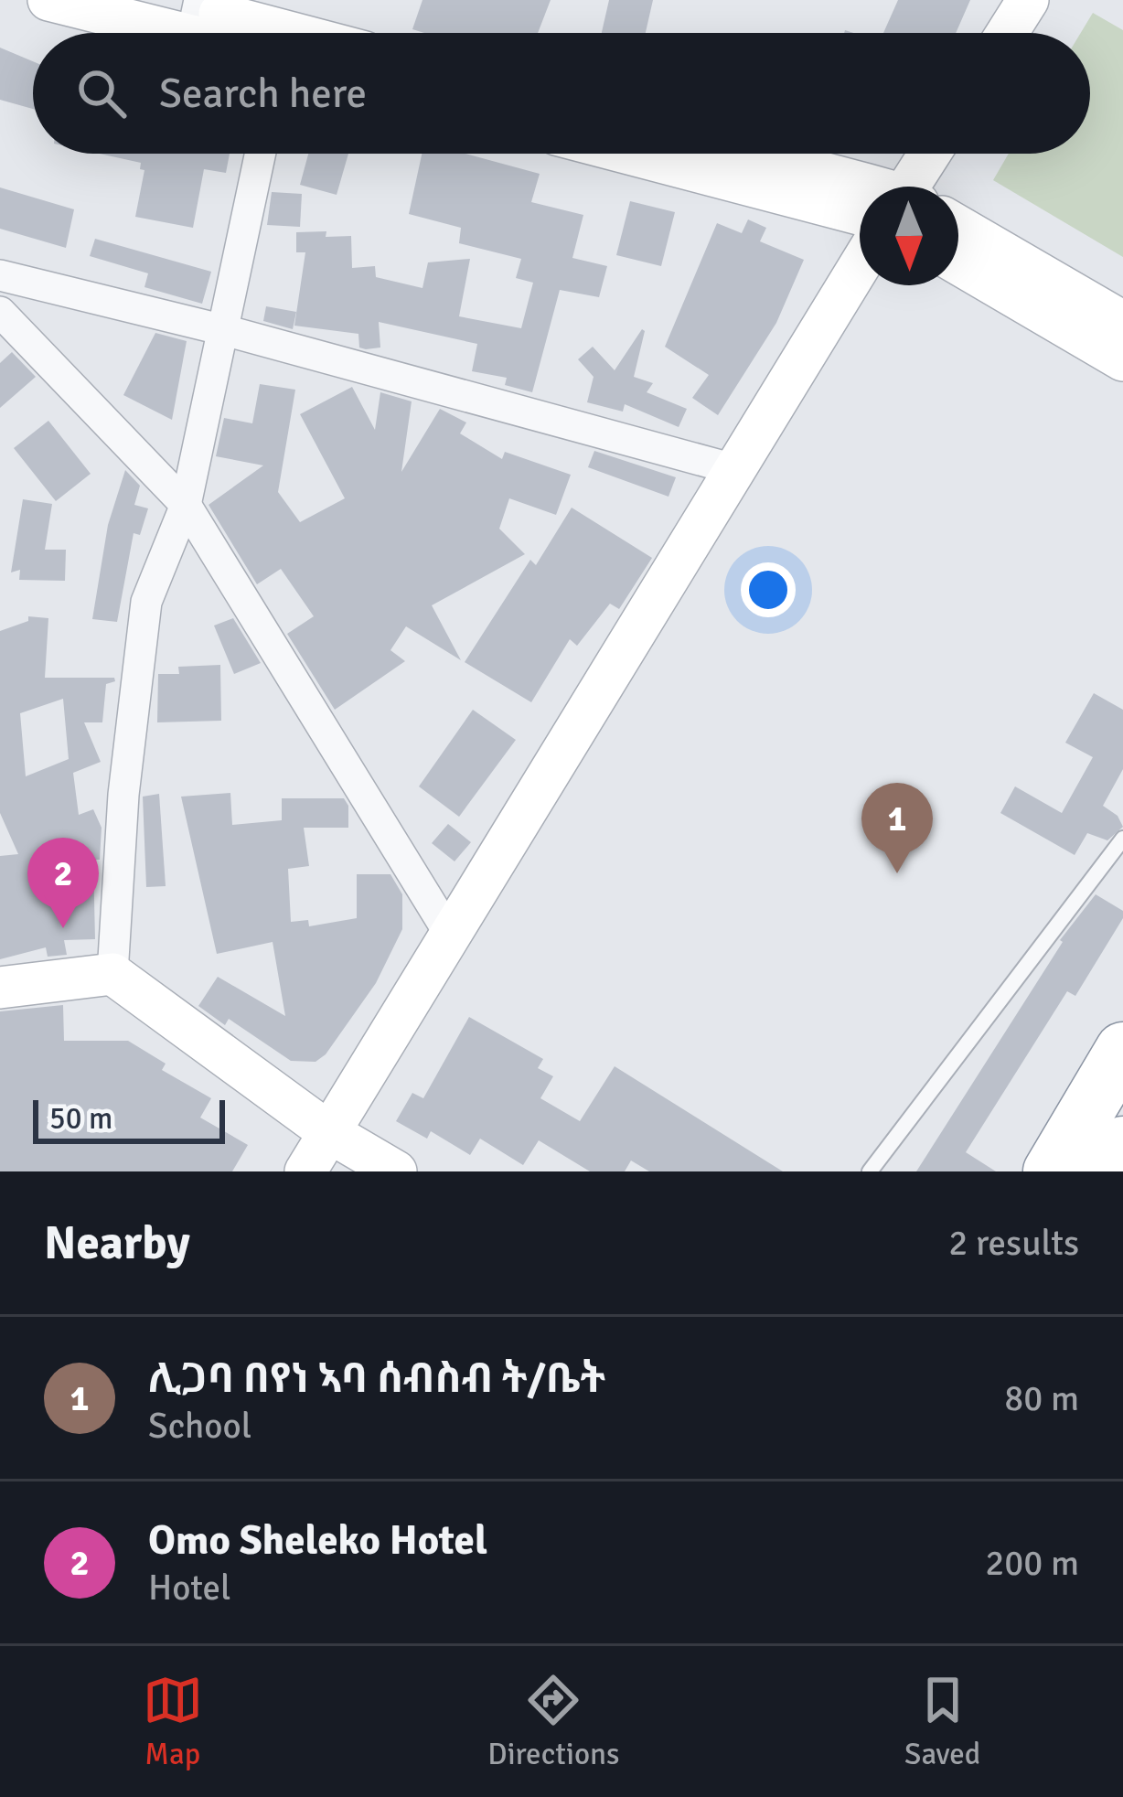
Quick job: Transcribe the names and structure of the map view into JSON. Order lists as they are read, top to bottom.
{
  "scale_bar": "50 m",
  "north": "bottom",
  "page": {
    "search": "Search here",
    "pins": ["1", "2"],
    "scale": "50 m",
    "heading": ["Nearby", "2 results"],
    "list": [
      {
        "mark": "1",
        "name": "ሊጋባ በየነ ኣባ ሰብስብ ት/ቤት",
        "note": "School",
        "value": "80 m"
      },
      {
        "mark": "2",
        "name": "Omo Sheleko Hotel",
        "note": "Hotel",
        "value": "200 m"
      }
    ],
    "nav": ["Map", "Directions", "Saved"]
  }
}
